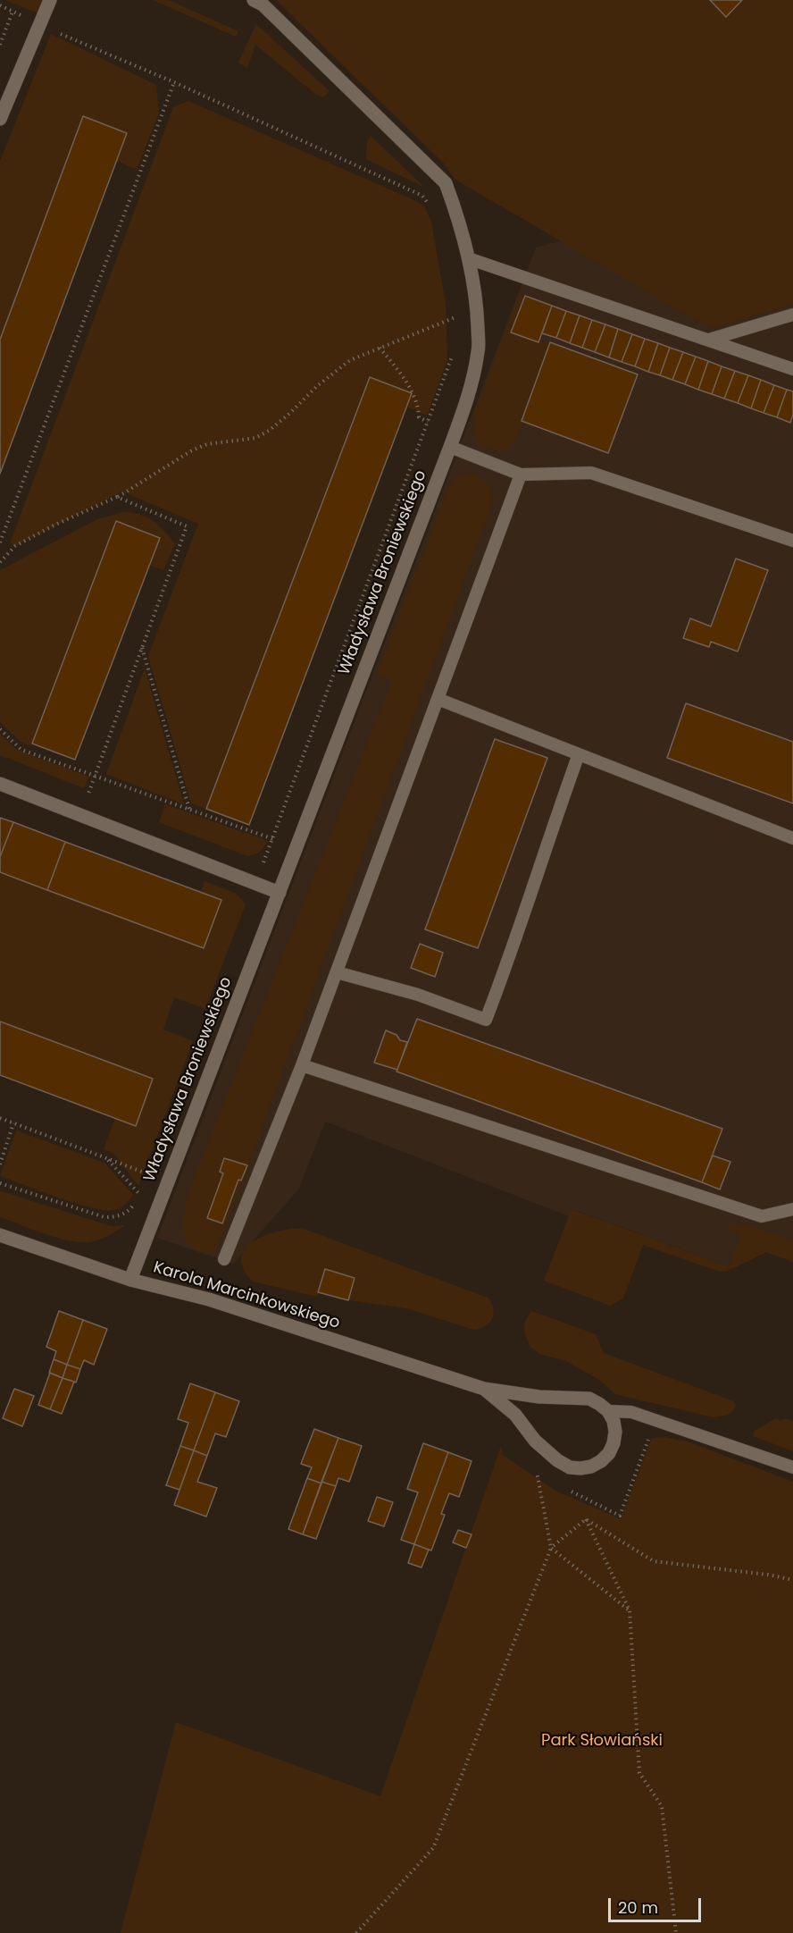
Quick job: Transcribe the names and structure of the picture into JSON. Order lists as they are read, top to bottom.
{
  "streets": {
    "street": ["Władysława Broniewskiego", "Karola Marcinkowskiego"]
  },
  "crossings": [
    ["Władysława Broniewskiego", "Karola Marcinkowskiego"]
  ],
  "parks": ["Park Słowiański"],
  "scale_bar": "20 m"
}
